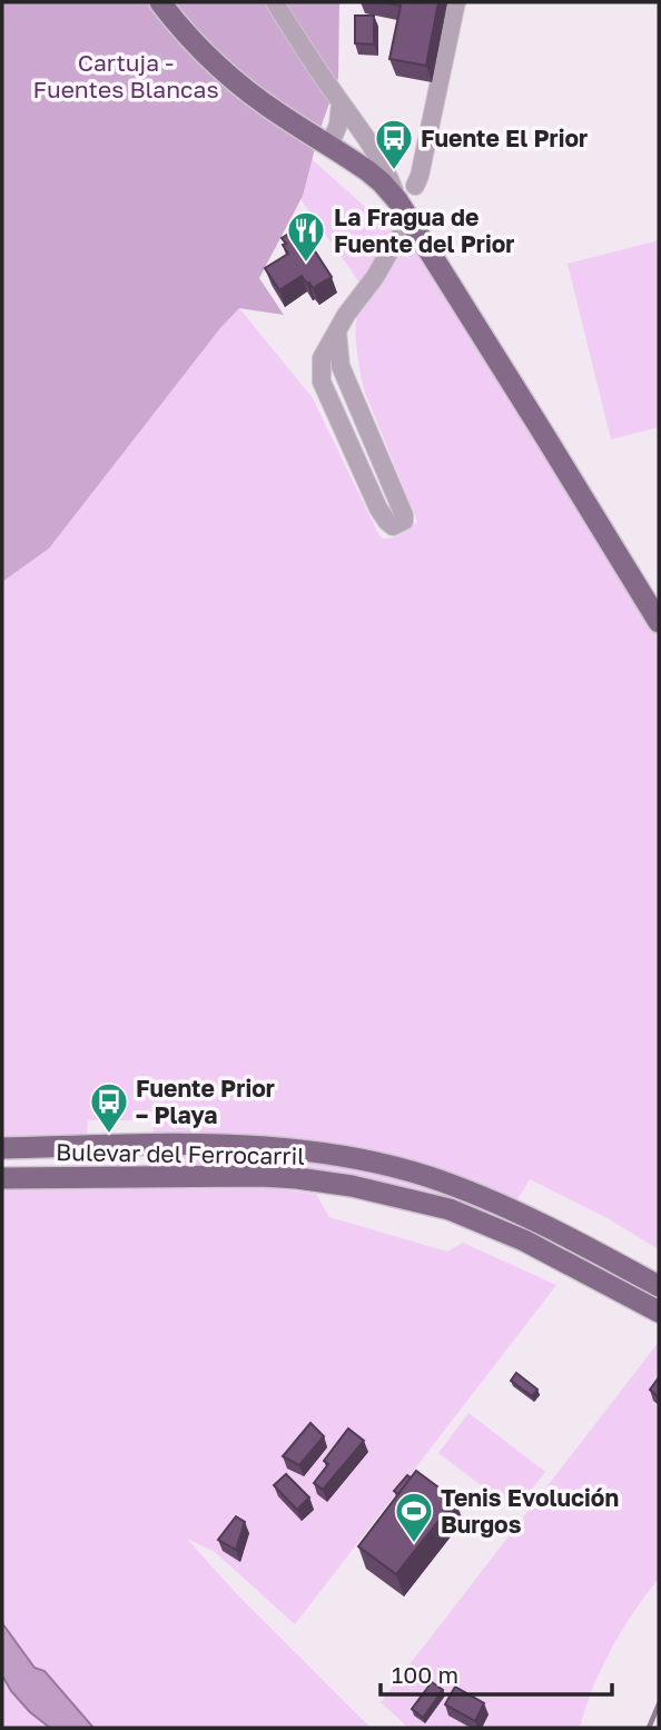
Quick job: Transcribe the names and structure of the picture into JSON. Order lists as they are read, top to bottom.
{
  "streets": {
    "main road": ["Bulevar del Ferrocarril"]
  },
  "parks": ["Cartuja - Fuentes Blancas"],
  "places": {
    "bus stop": ["Fuente El Prior", "Fuente Prior – Playa"],
    "restaurant": ["La Fragua de Fuente del Prior"],
    "sports": ["Tenis Evolución Burgos"]
  },
  "scale_bar": "100 m"
}
